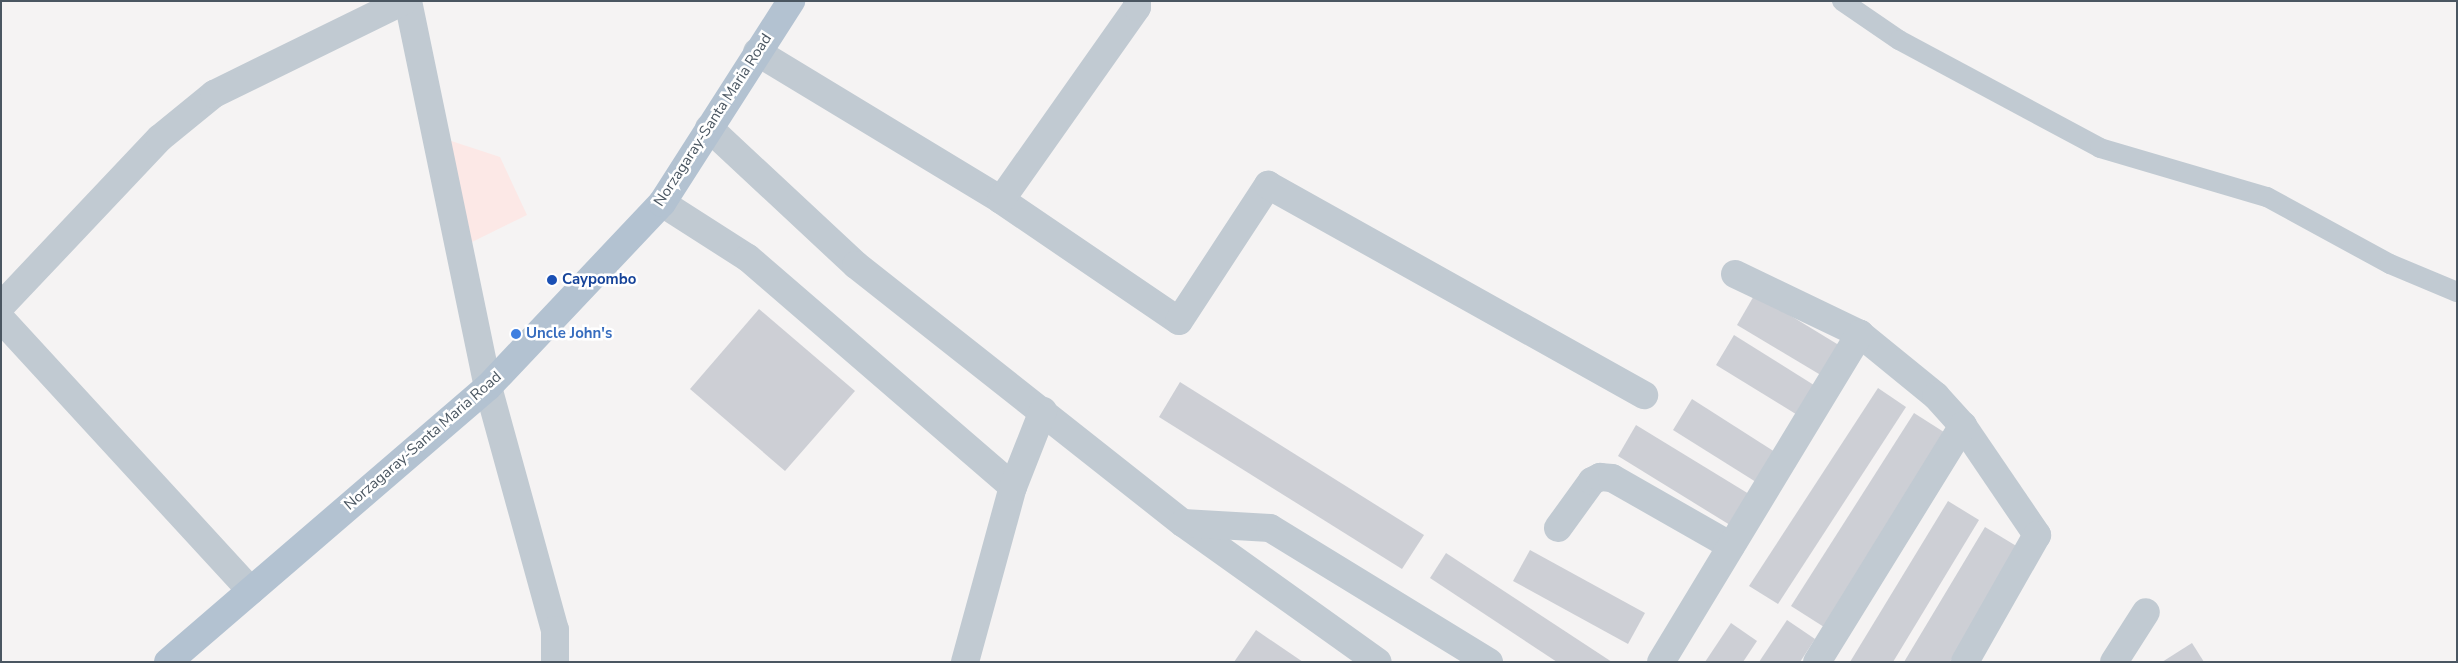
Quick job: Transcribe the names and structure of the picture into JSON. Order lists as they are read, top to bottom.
{
  "streets": {
    "main road": ["Norzagaray-Santa Maria Road"]
  },
  "places": ["Caypombo", "Uncle John's"]
}
